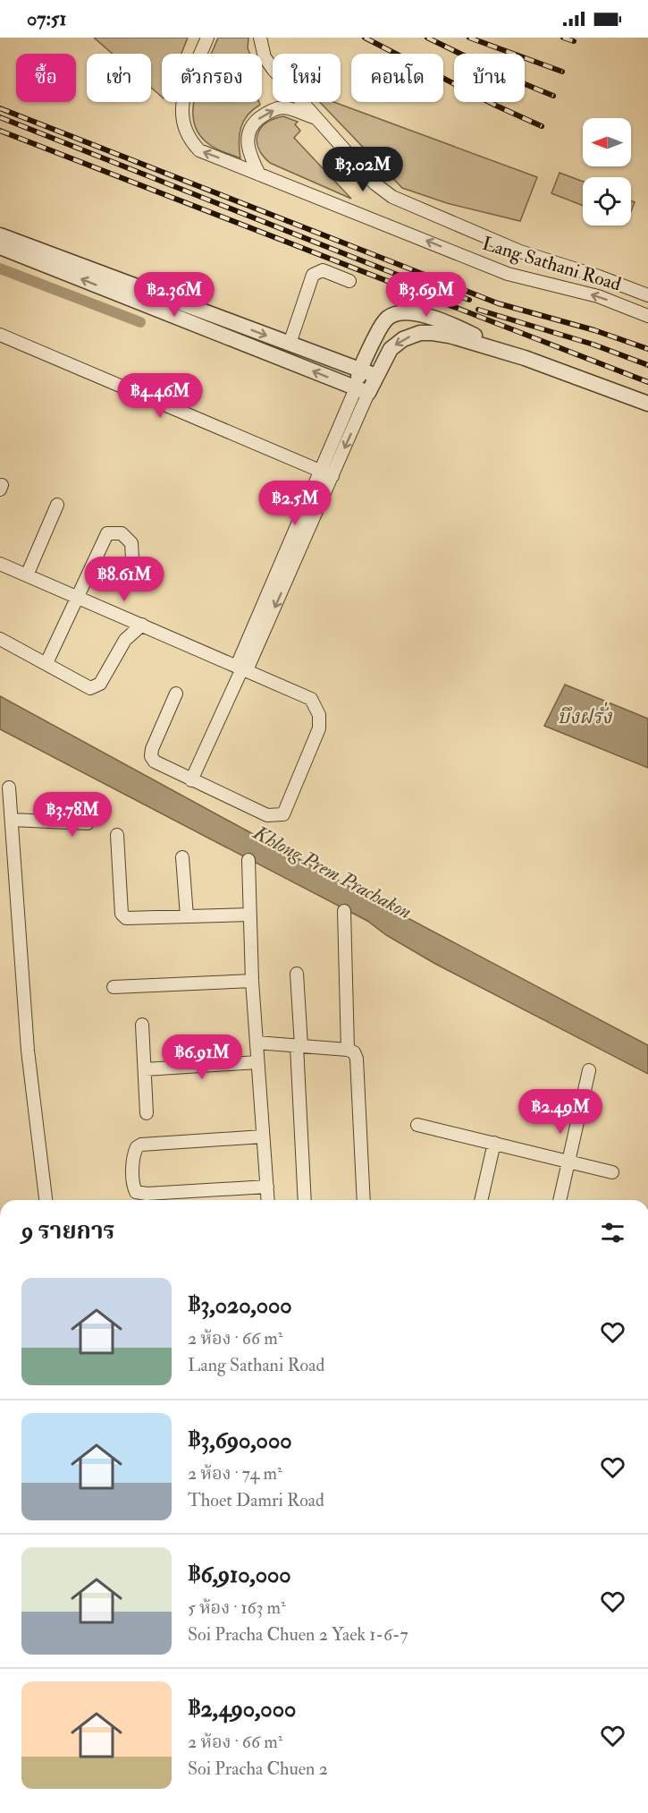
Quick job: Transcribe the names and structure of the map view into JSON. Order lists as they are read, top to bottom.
{
  "streets": {
    "street": ["Lang Sathani Road"]
  },
  "water": ["บึงฝรั่ง", "Khlong Prem Prachakon"],
  "north": "left",
  "page": {
    "status": "07:51",
    "chip": [
      "ซื้อ",
      "เช่า",
      "ตัวกรอง",
      "ใหม่",
      "คอนโด",
      "บ้าน"
    ],
    "price": [
      "฿3.02M",
      "฿2.36M",
      "฿3.69M",
      "฿4.46M",
      "฿2.5M",
      "฿8.61M",
      "฿3.78M",
      "฿6.91M",
      "฿2.49M"
    ],
    "heading": "9 รายการ",
    "list": [
      {
        "name": "฿3,020,000",
        "note": "2 ห้อง · 66 m² · Lang Sathani Road"
      },
      {
        "name": "฿3,690,000",
        "note": "2 ห้อง · 74 m² · Thoet Damri Road"
      },
      {
        "name": "฿6,910,000",
        "note": "5 ห้อง · 163 m² · Soi Pracha Chuen 2 Yaek 1-6-7"
      },
      {
        "name": "฿2,490,000",
        "note": "2 ห้อง · 66 m² · Soi Pracha Chuen 2"
      }
    ]
  }
}
